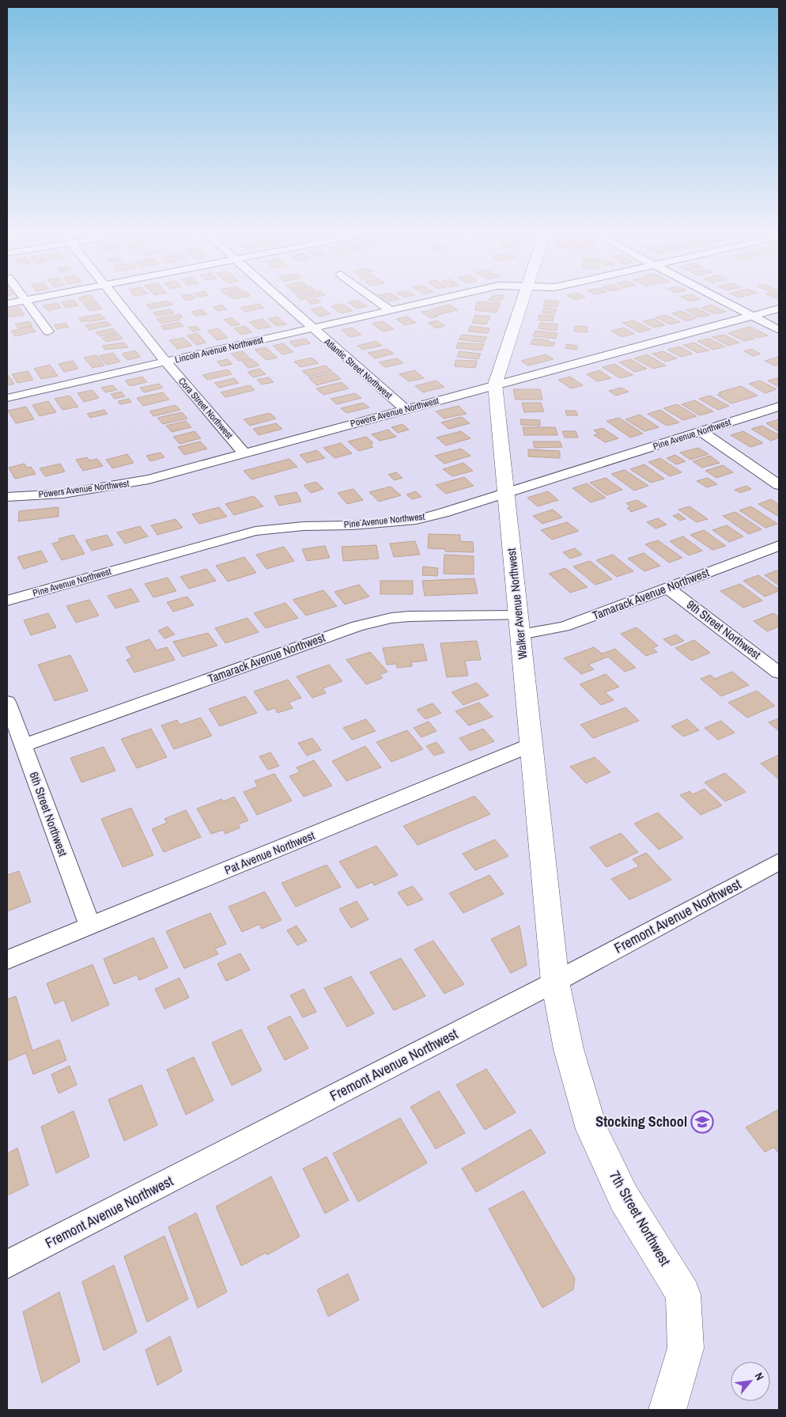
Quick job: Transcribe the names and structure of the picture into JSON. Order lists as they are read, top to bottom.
{
  "streets": {
    "main road": ["Walker Avenue Northwest", "7th Street Northwest"],
    "street": [
      "Lincoln Avenue Northwest",
      "Atlantic Street Northwest",
      "Cora Street Northwest",
      "Powers Avenue Northwest",
      "Pine Avenue Northwest",
      "Tamarack Avenue Northwest",
      "9th Street Northwest",
      "6th Street Northwest",
      "Pat Avenue Northwest",
      "Fremont Avenue Northwest"
    ]
  },
  "crossings": [
    ["Lincoln Avenue Northwest", "Atlantic Street Northwest"],
    ["Lincoln Avenue Northwest", "Cora Street Northwest"],
    ["Atlantic Street Northwest", "Powers Avenue Northwest"],
    ["Cora Street Northwest", "Powers Avenue Northwest"],
    ["Powers Avenue Northwest", "Walker Avenue Northwest"],
    ["Pine Avenue Northwest", "Walker Avenue Northwest"],
    ["Tamarack Avenue Northwest", "Walker Avenue Northwest"],
    ["Tamarack Avenue Northwest", "9th Street Northwest"],
    ["Tamarack Avenue Northwest", "6th Street Northwest"],
    ["Walker Avenue Northwest", "Pat Avenue Northwest"],
    ["Walker Avenue Northwest", "Fremont Avenue Northwest"],
    ["Walker Avenue Northwest", "7th Street Northwest"],
    ["6th Street Northwest", "Pat Avenue Northwest"],
    ["Fremont Avenue Northwest", "7th Street Northwest"]
  ],
  "places": {
    "school or university": ["Stocking School"]
  },
  "north": "top right"
}
